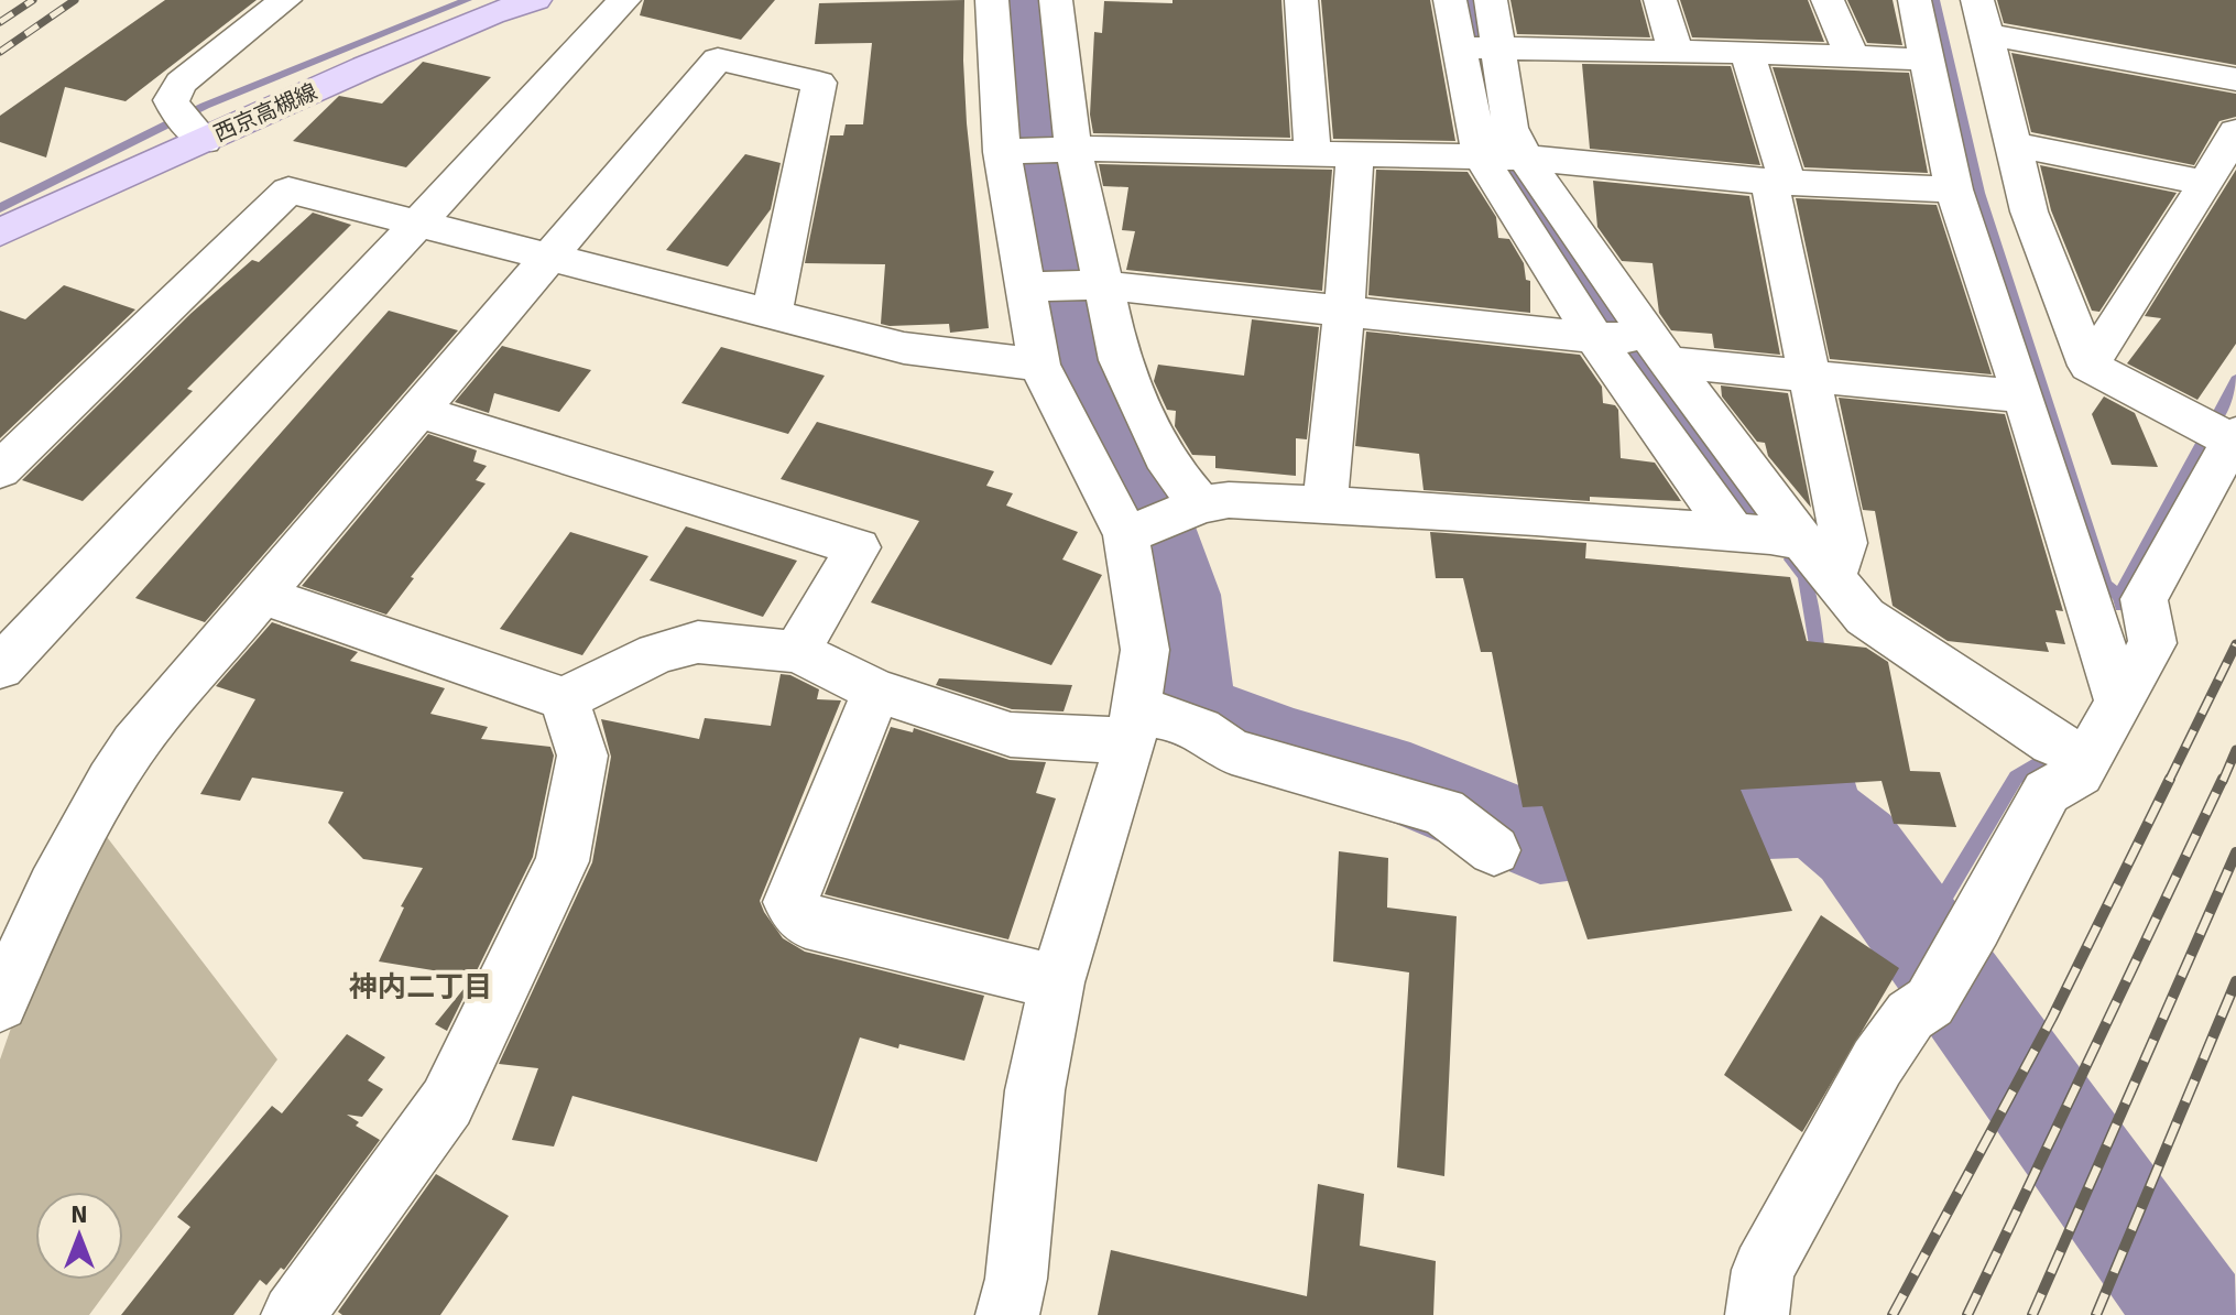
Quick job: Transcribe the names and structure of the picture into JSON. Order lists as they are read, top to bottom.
{
  "streets": {
    "main road": ["西京高槻線"]
  },
  "districts": ["神内二丁目"],
  "north": "top"
}
